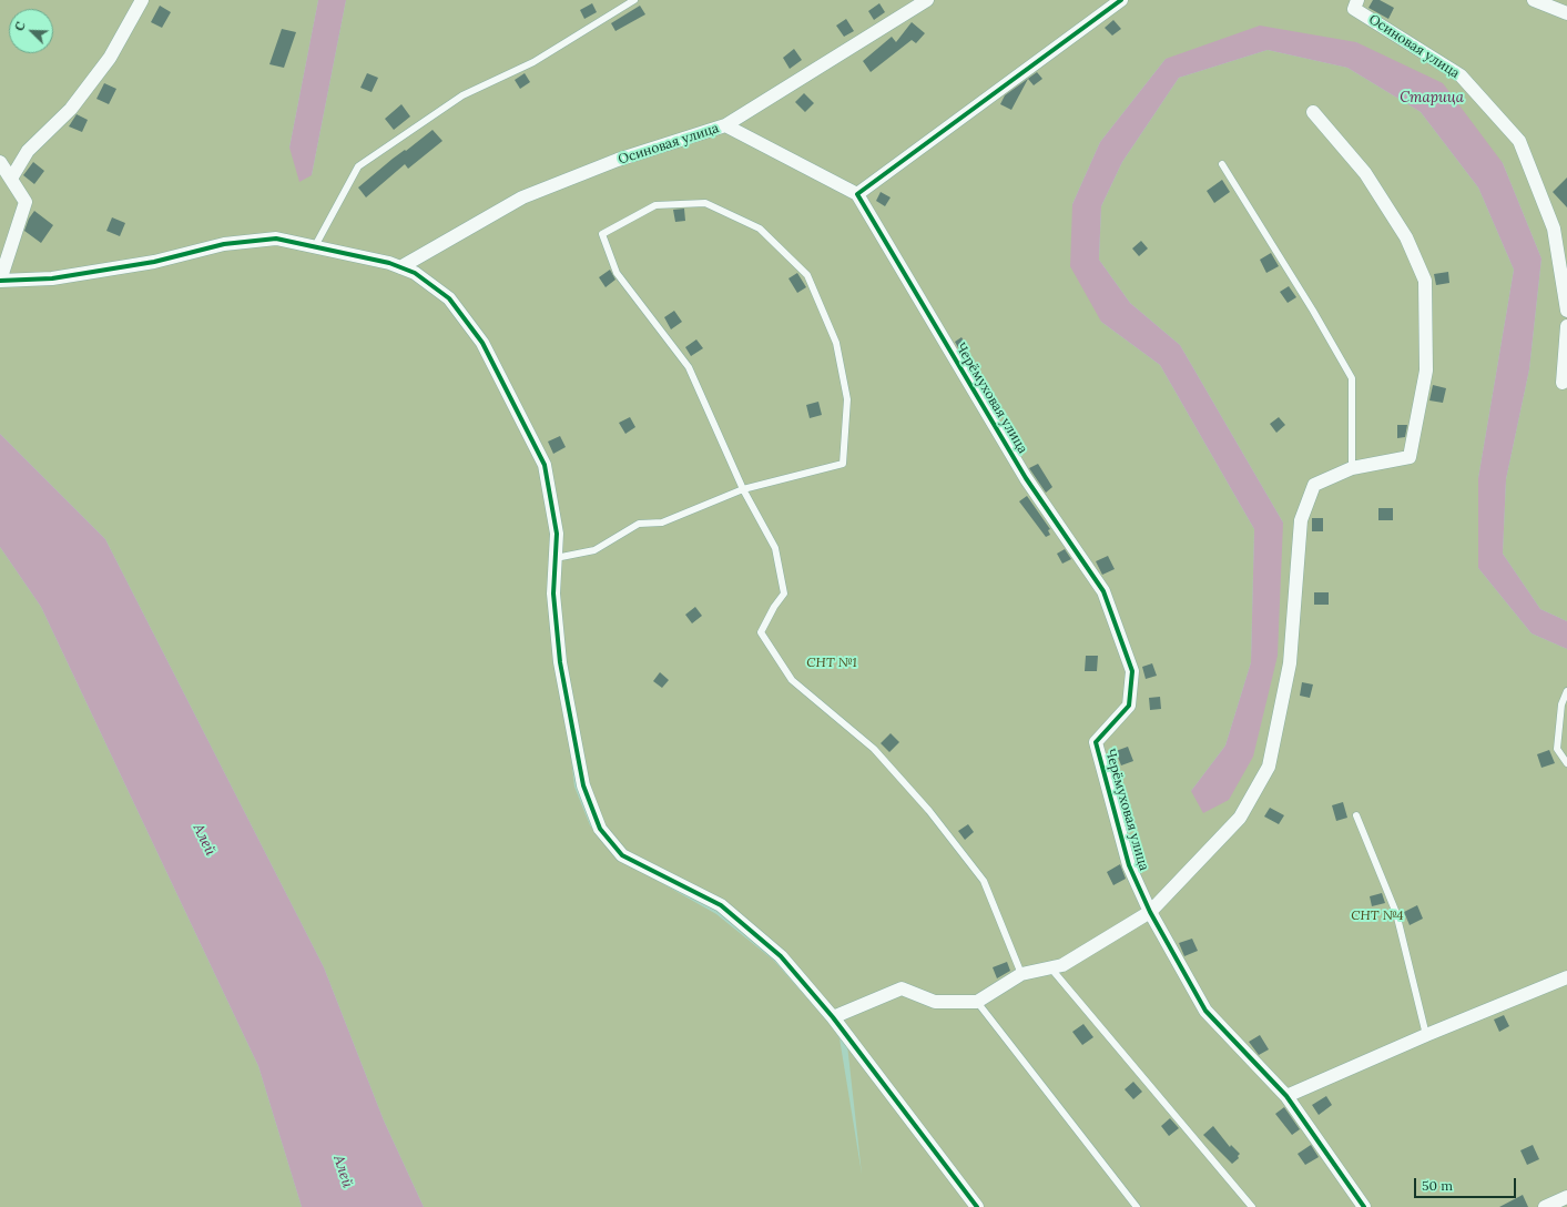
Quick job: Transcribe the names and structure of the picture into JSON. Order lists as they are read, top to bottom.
{
  "streets": {
    "street": ["Осиновая улица", "Черёмуховая улица"]
  },
  "water": ["Старица", "Алей"],
  "parks": ["СНТ №1", "СНТ №4"],
  "scale_bar": "50 m",
  "north": "top left"
}
